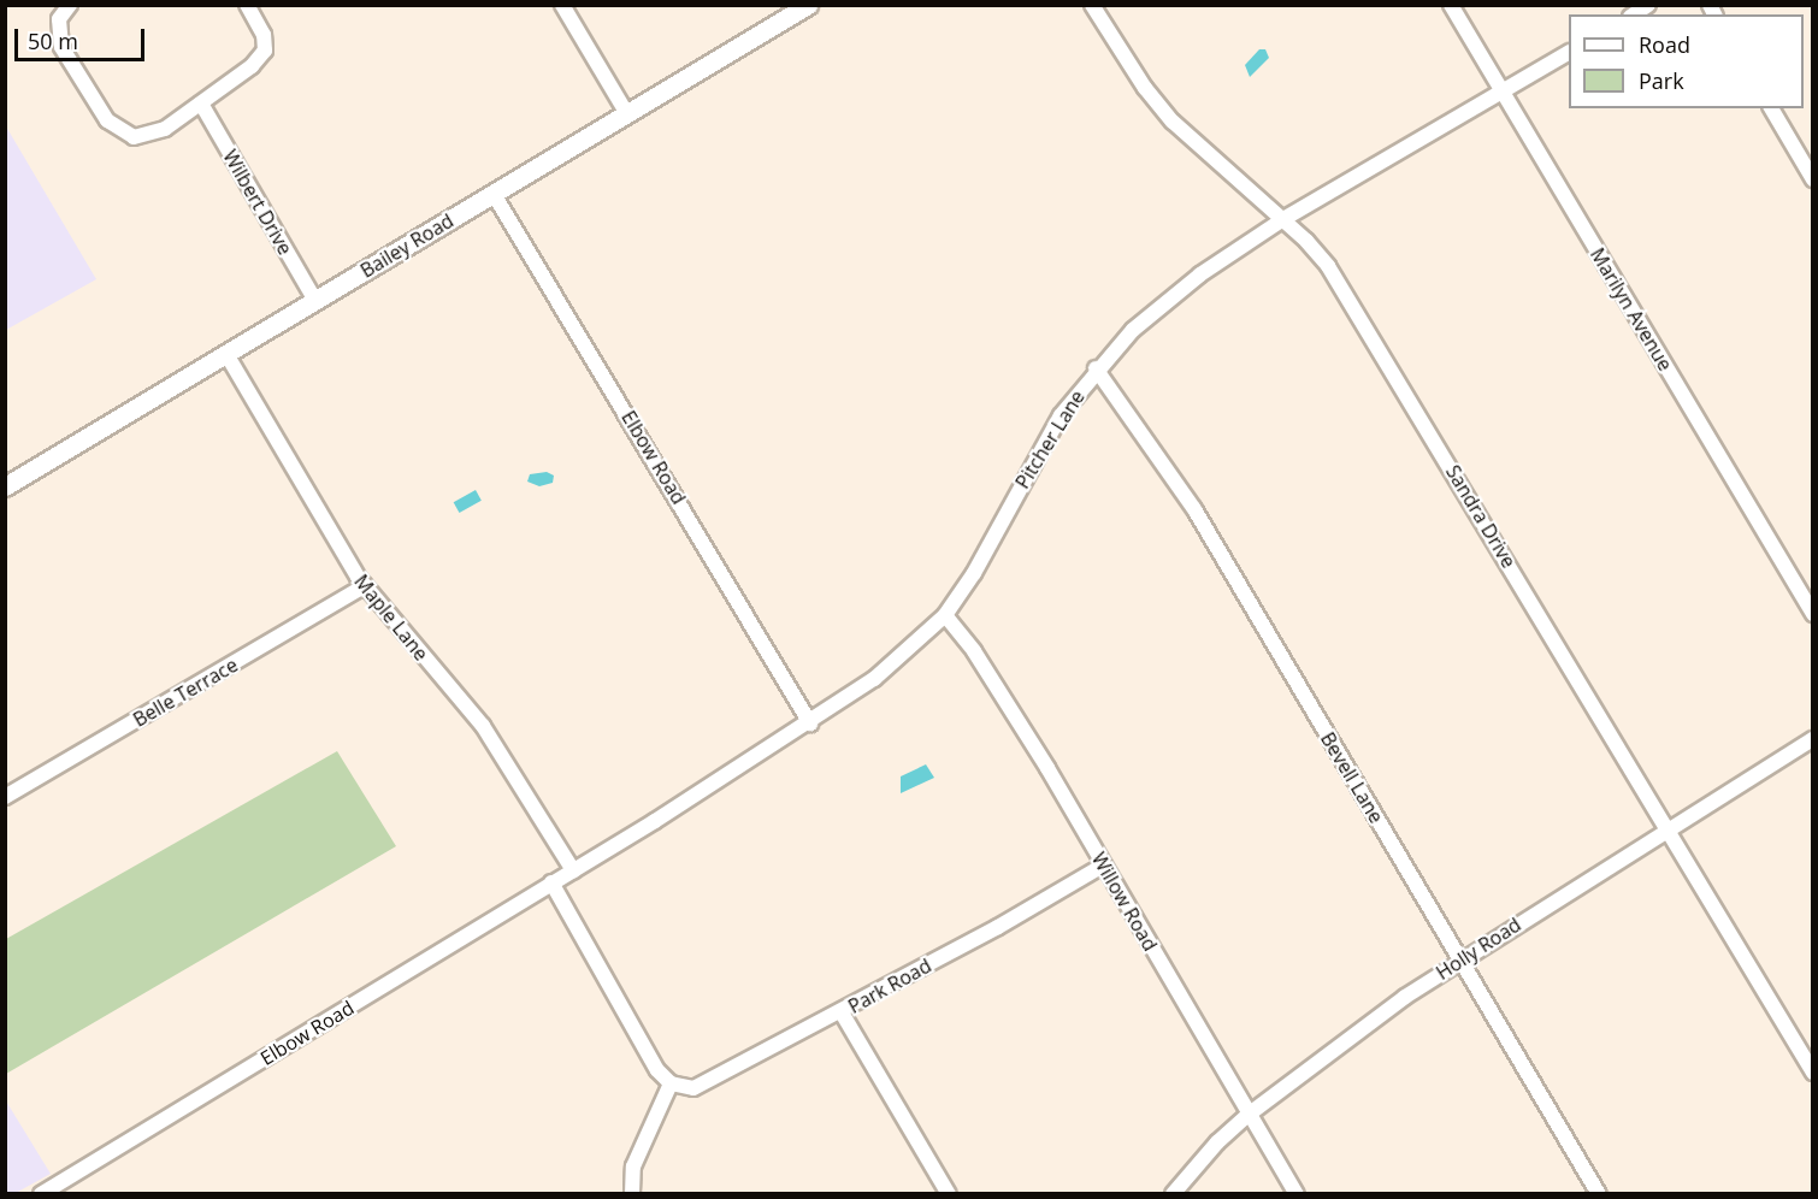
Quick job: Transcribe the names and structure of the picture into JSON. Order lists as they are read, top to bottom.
{
  "streets": {
    "street": [
      "Wilbert Drive",
      "Bailey Road",
      "Marilyn Avenue",
      "Pitcher Lane",
      "Elbow Road",
      "Sandra Drive",
      "Maple Lane",
      "Belle Terrace",
      "Bevell Lane",
      "Willow Road",
      "Holly Road",
      "Park Road"
    ]
  },
  "crossings": [
    ["Wilbert Drive", "Bailey Road"],
    ["Bailey Road", "Elbow Road"],
    ["Bailey Road", "Maple Lane"],
    ["Marilyn Avenue", "Pitcher Lane"],
    ["Pitcher Lane", "Elbow Road"],
    ["Pitcher Lane", "Sandra Drive"],
    ["Pitcher Lane", "Maple Lane"],
    ["Pitcher Lane", "Bevell Lane"],
    ["Pitcher Lane", "Willow Road"],
    ["Elbow Road", "Maple Lane"],
    ["Sandra Drive", "Holly Road"],
    ["Maple Lane", "Belle Terrace"],
    ["Bevell Lane", "Holly Road"],
    ["Willow Road", "Holly Road"],
    ["Willow Road", "Park Road"]
  ],
  "legend": ["Road", "Park"],
  "scale_bar": "50 m"
}
